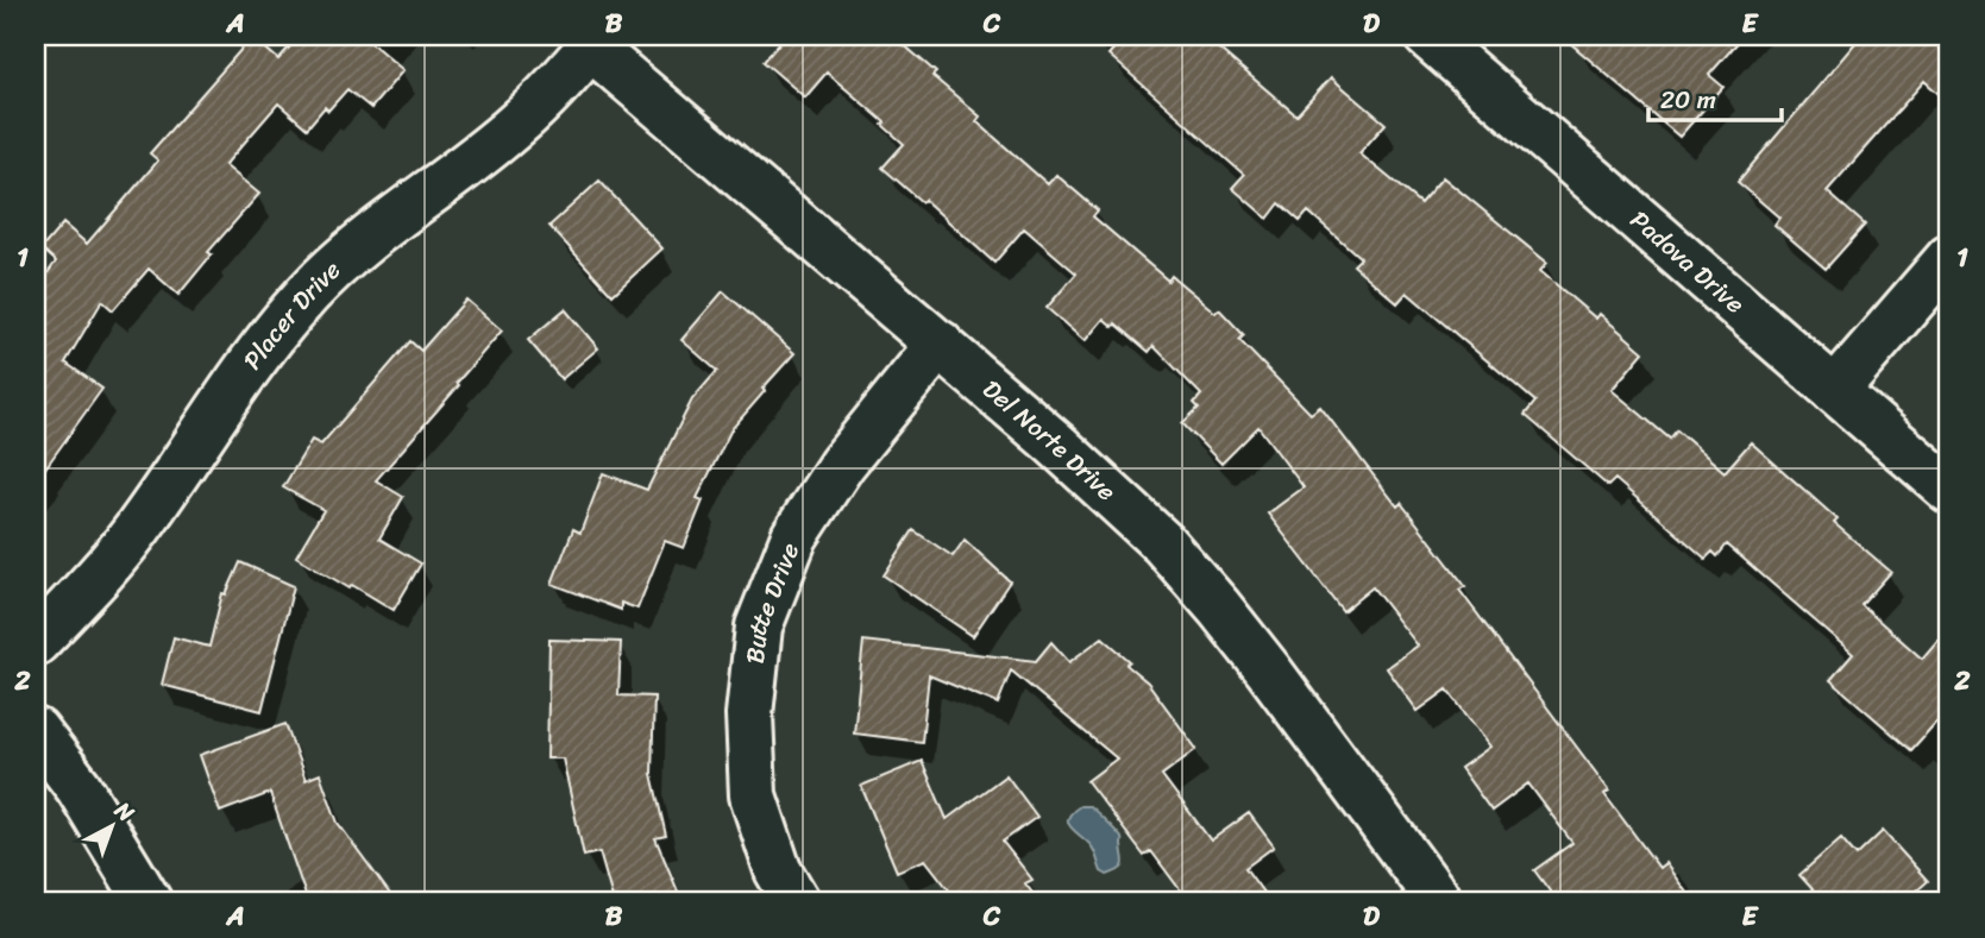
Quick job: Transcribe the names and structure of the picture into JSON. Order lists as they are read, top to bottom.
{
  "streets": {
    "street": [
      "Padova Drive",
      "Placer Drive",
      "Del Norte Drive",
      "Butte Drive"
    ]
  },
  "crossings": [
    ["Placer Drive", "Del Norte Drive"],
    ["Del Norte Drive", "Butte Drive"]
  ],
  "scale_bar": "20 m",
  "north": "top right",
  "grid": {
    "columns": [
      "A",
      "B",
      "C",
      "D",
      "E"
    ],
    "rows": ["1", "2"]
  }
}
